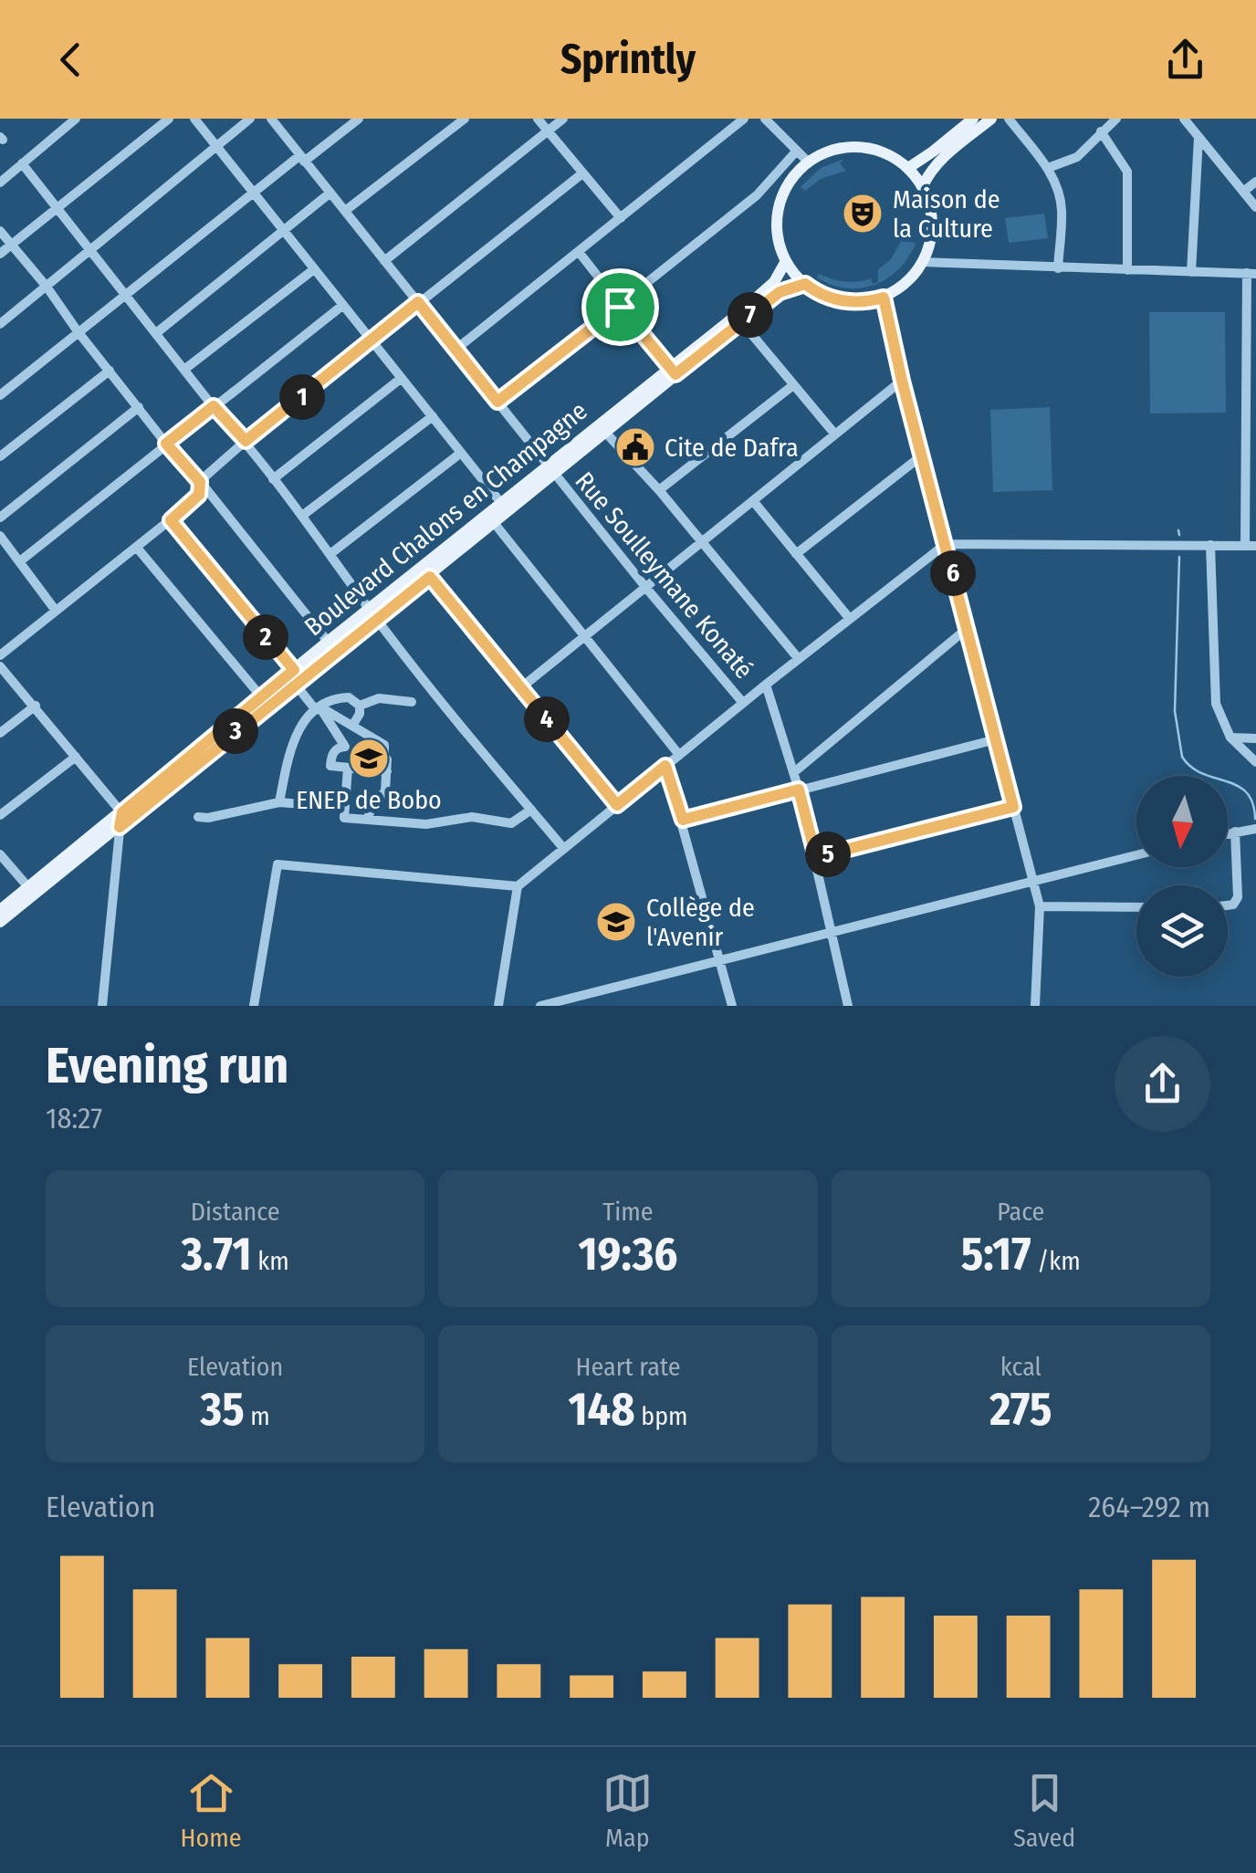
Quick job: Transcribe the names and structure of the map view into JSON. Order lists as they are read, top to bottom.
{
  "streets": {
    "main road": ["Boulevard Chalons en Champagne"],
    "street": ["Rue Soulleymane Konaté"]
  },
  "crossings": [
    ["Boulevard Chalons en Champagne", "Rue Soulleymane Konaté"]
  ],
  "places": {
    "theatre": ["Maison de la Culture"],
    "public building": ["Cite de Dafra"],
    "school or university": ["ENEP de Bobo", "Collège de l'Avenir"]
  },
  "north": "bottom",
  "page": {
    "header": "Sprintly",
    "pins": [
      "7",
      "1",
      "6",
      "2",
      "4",
      "3",
      "5"
    ],
    "heading": ["Evening run", "18:27"],
    "stats": [
      ["Distance", "3.71 km"],
      ["Time", "19:36"],
      ["Pace", "5:17 /km"],
      ["Elevation", "35 m"],
      ["Heart rate", "148 bpm"],
      ["kcal", "275"]
    ],
    "chart": ["Elevation", "264–292 m"],
    "tabs": ["Home", "Map", "Saved"]
  }
}
